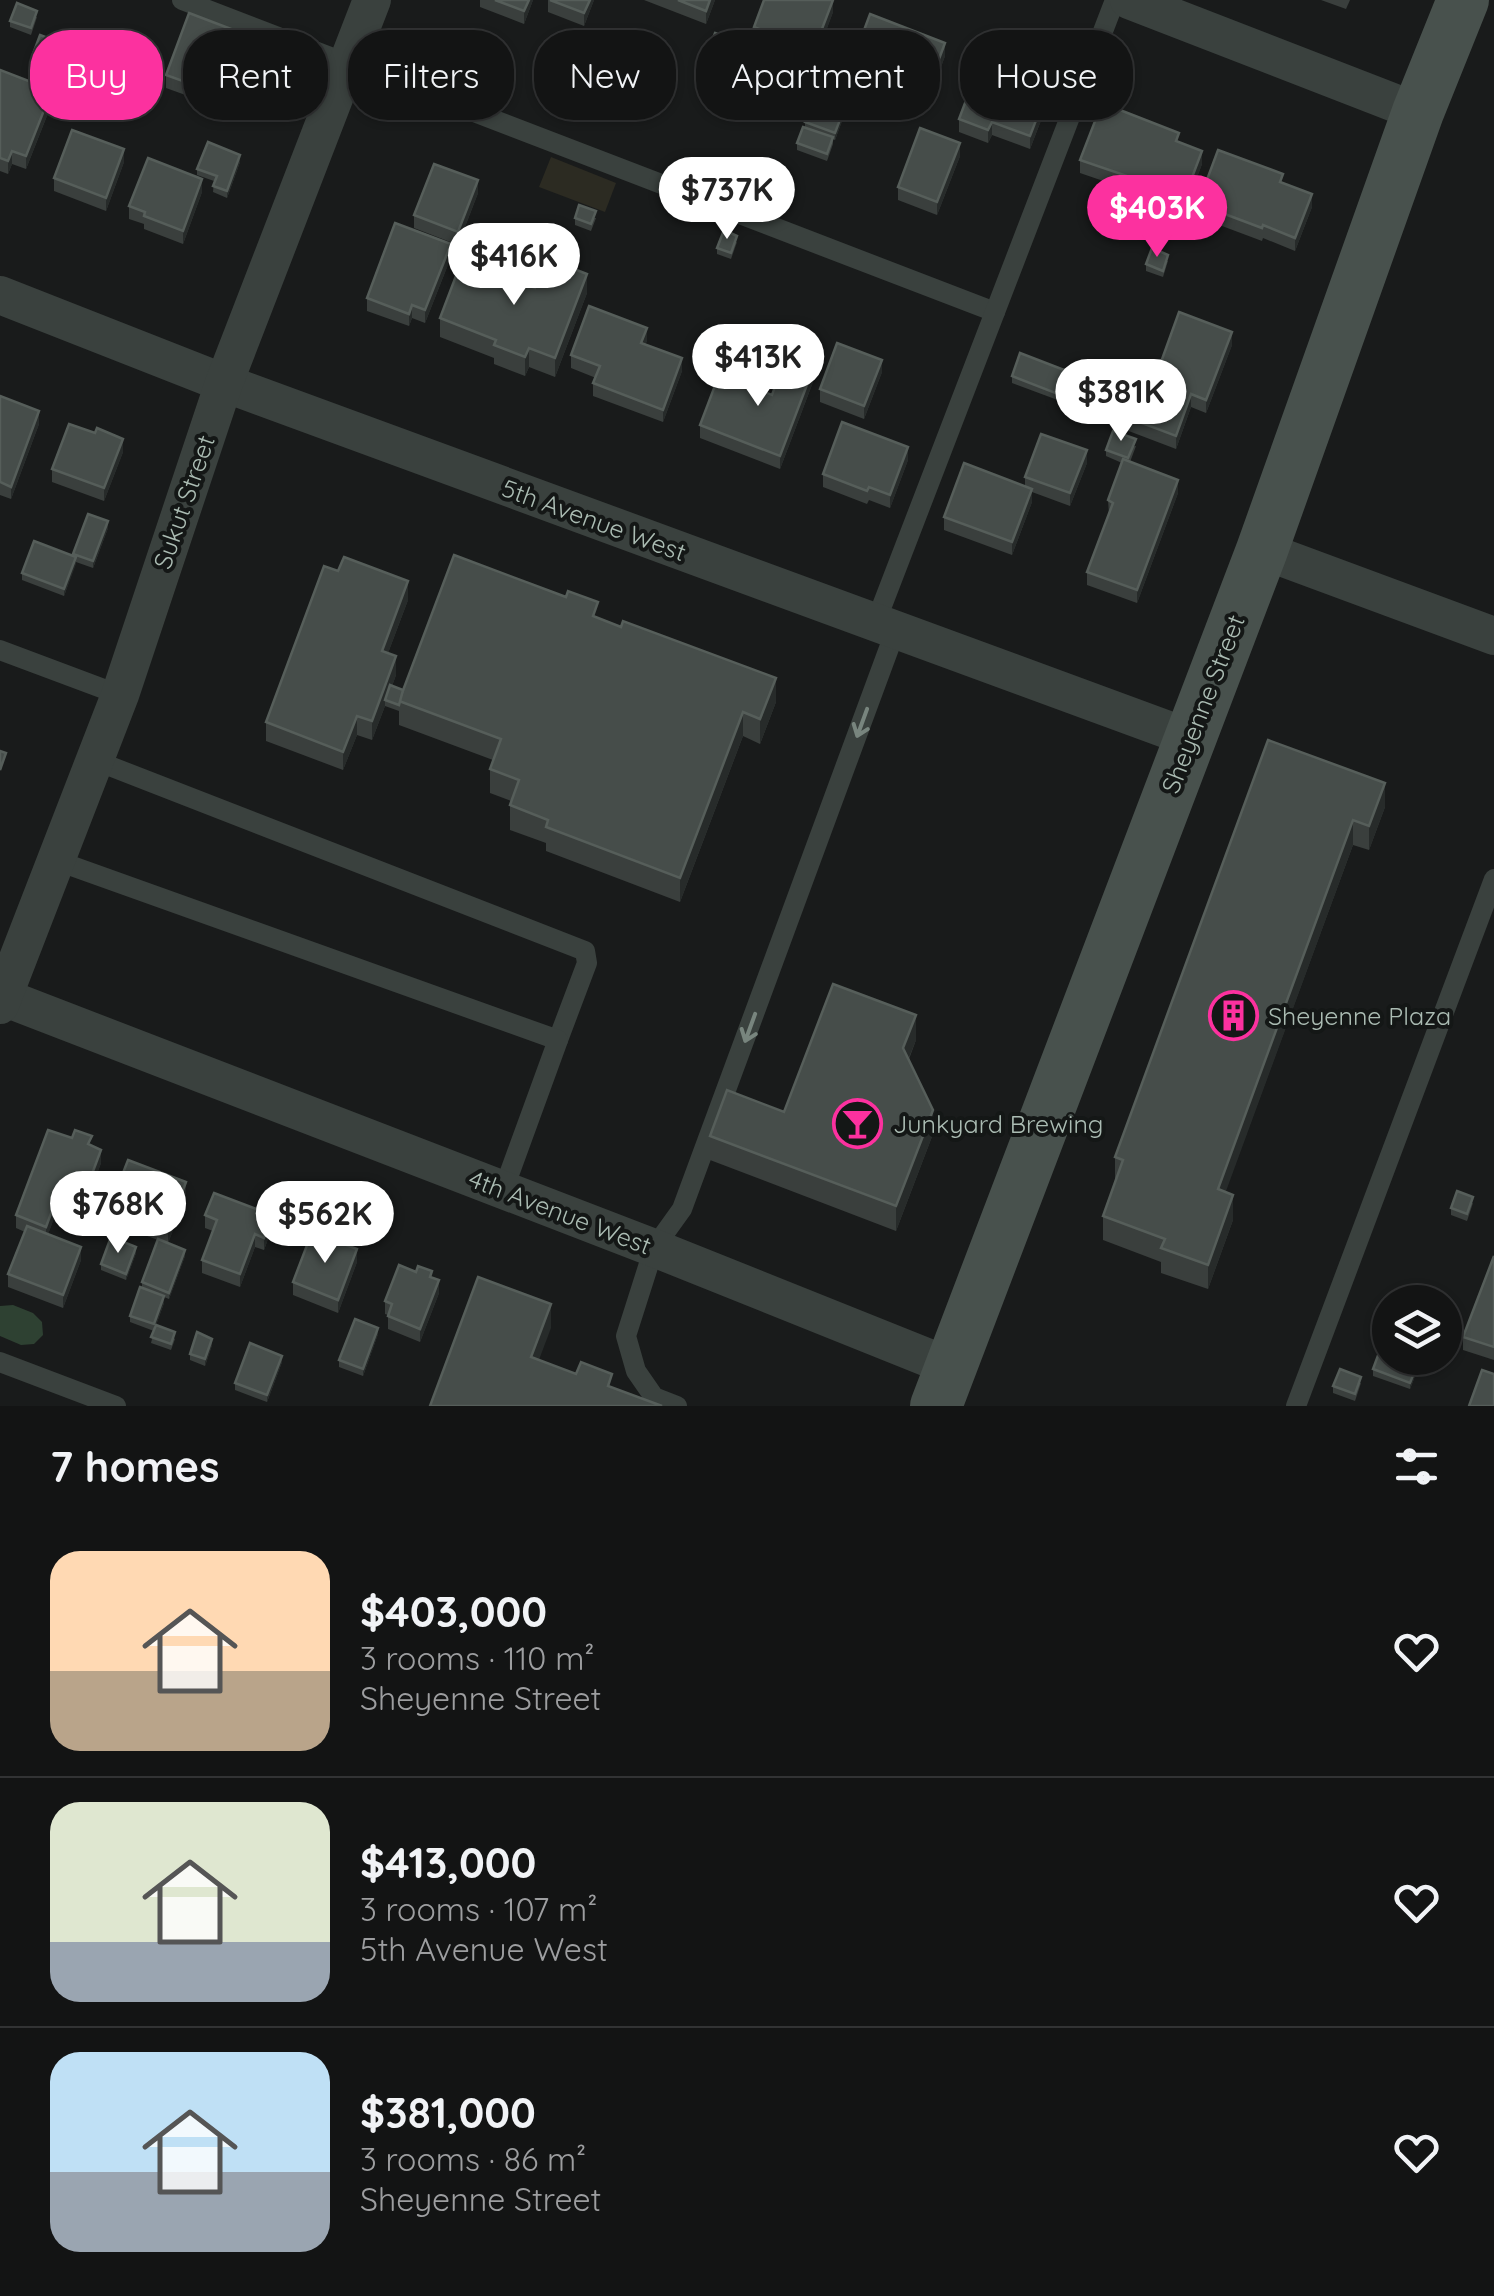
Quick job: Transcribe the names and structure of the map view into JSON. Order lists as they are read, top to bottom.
{
  "streets": {
    "main road": ["Sheyenne Street"],
    "street": ["Sukut Street", "5th Avenue West", "4th Avenue West"]
  },
  "crossings": [
    ["Sukut Street", "5th Avenue West"],
    ["Sukut Street", "4th Avenue West"],
    ["5th Avenue West", "Sheyenne Street"],
    ["Sheyenne Street", "4th Avenue West"]
  ],
  "places": {
    "building": ["Sheyenne Plaza"],
    "bar": ["Junkyard Brewing"]
  },
  "page": {
    "chip": [
      "Buy",
      "Rent",
      "Filters",
      "New",
      "Apartment",
      "House"
    ],
    "price": [
      "$737K",
      "$403K",
      "$416K",
      "$413K",
      "$381K",
      "$768K",
      "$562K"
    ],
    "heading": "7 homes",
    "list": [
      {
        "name": "$403,000",
        "note": "3 rooms · 110 m² · Sheyenne Street"
      },
      {
        "name": "$413,000",
        "note": "3 rooms · 107 m² · 5th Avenue West"
      },
      {
        "name": "$381,000",
        "note": "3 rooms · 86 m² · Sheyenne Street"
      }
    ]
  }
}
